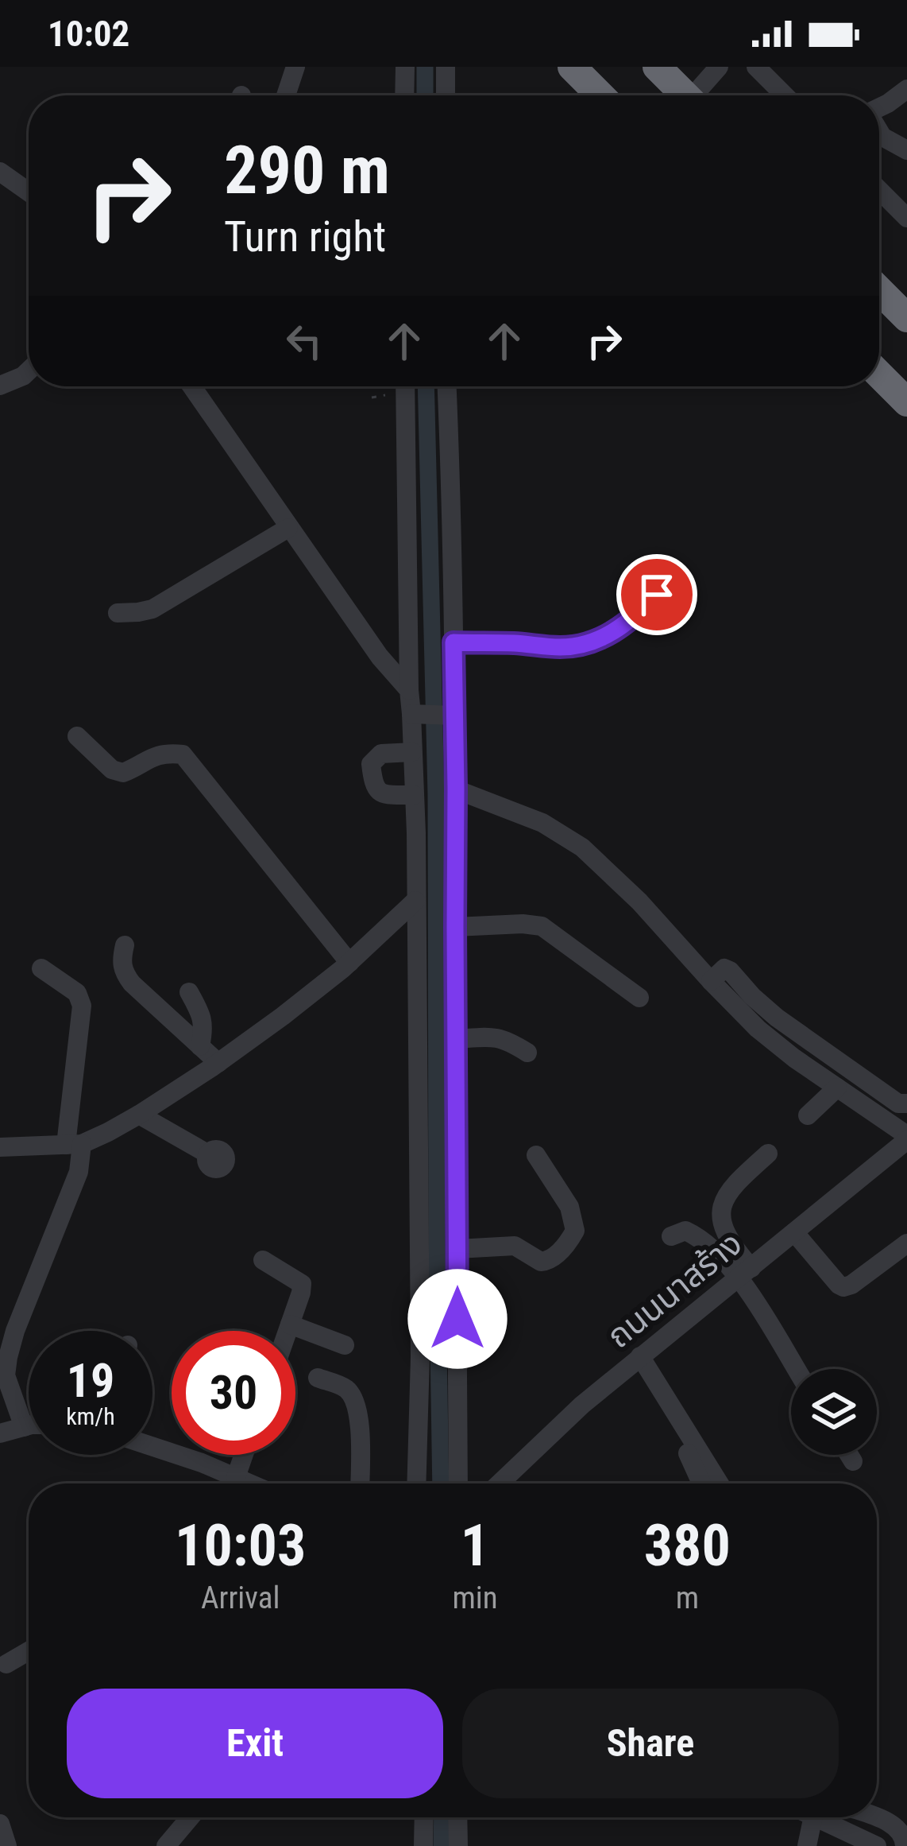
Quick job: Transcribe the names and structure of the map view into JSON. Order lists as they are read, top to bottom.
{
  "streets": {
    "street": ["ถนนนาสร้าง"]
  },
  "page": {
    "status": "10:02",
    "turn": ["290 m", "Turn right"],
    "speed": "19 km/h",
    "limit": "30",
    "eta": [
      "10:03",
      "Arrival",
      "1",
      "min",
      "380",
      "m"
    ],
    "buttons": ["Exit", "Share"]
  }
}
